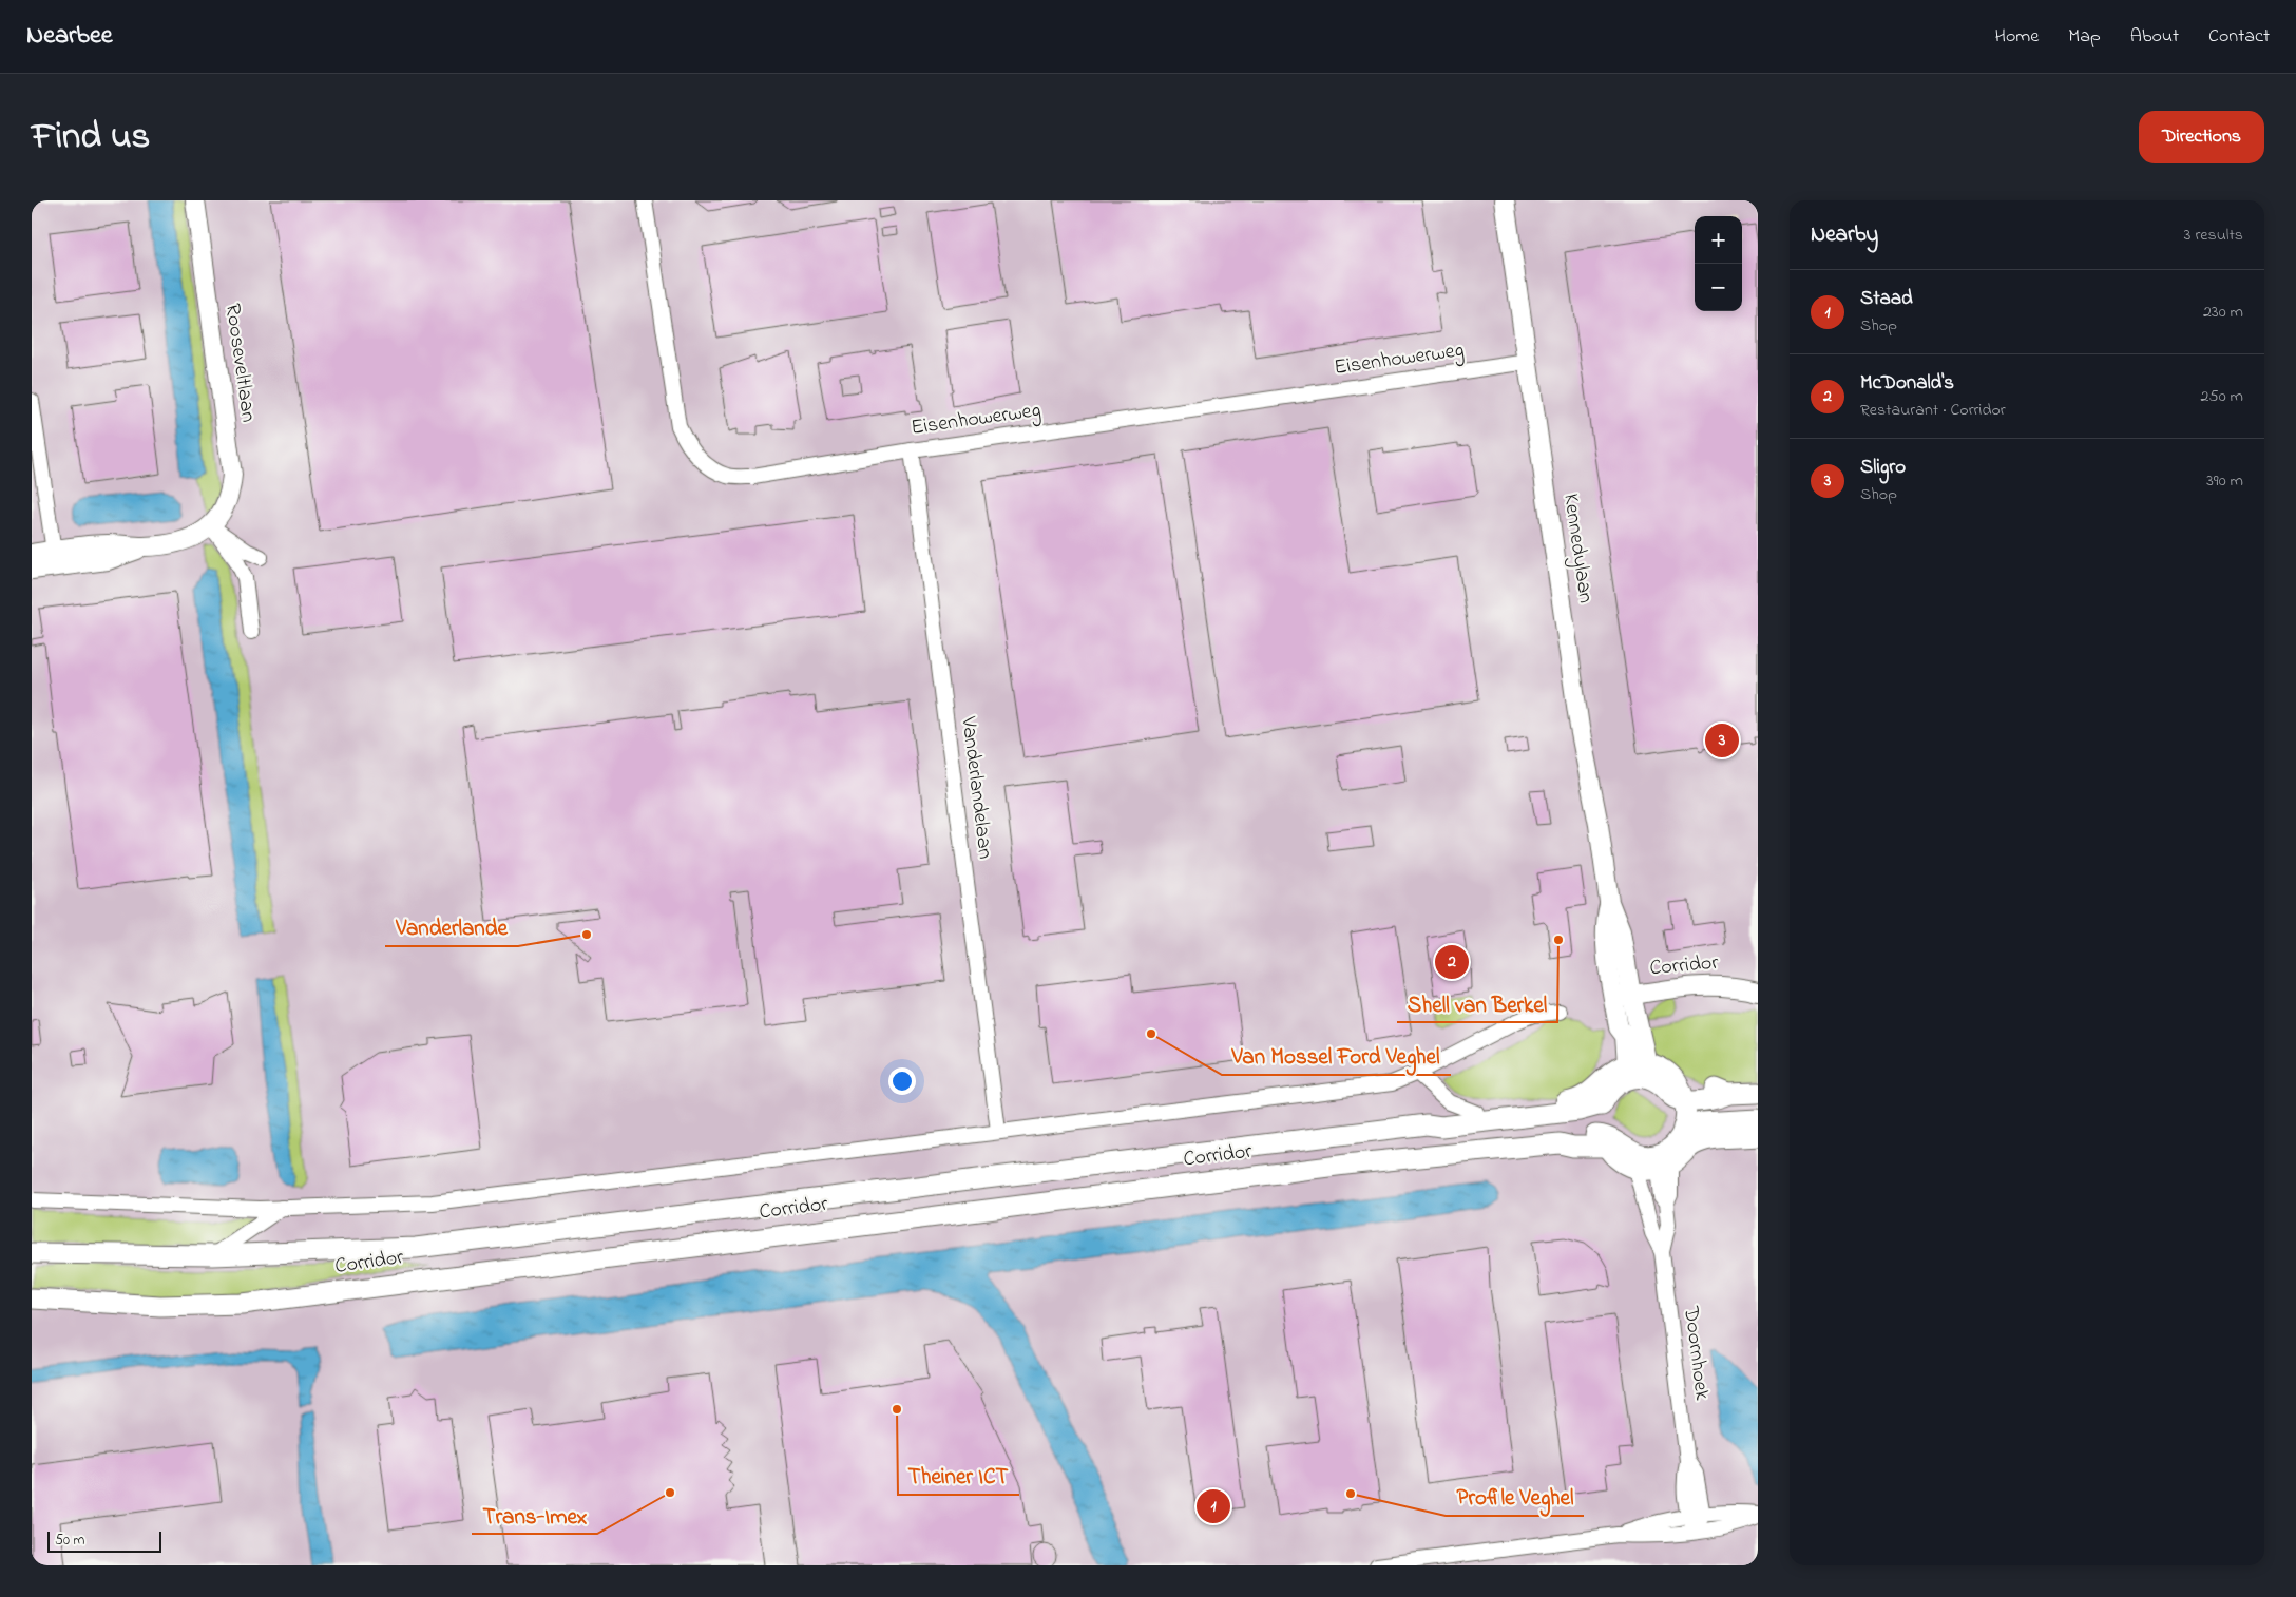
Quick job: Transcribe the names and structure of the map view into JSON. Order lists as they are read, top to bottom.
{
  "streets": {
    "main road": ["Corridor"],
    "street": [
      "Eisenhowerweg",
      "Rooseveltlaan",
      "Kennedylaan",
      "Vanderlandelaan",
      "Doornhoek"
    ]
  },
  "crossings": [
    ["Eisenhowerweg", "Kennedylaan"],
    ["Eisenhowerweg", "Vanderlandelaan"],
    ["Kennedylaan", "Corridor"]
  ],
  "places": [
    "Vanderlande",
    "Shell van Berkel",
    "Van Mossel Ford Veghel",
    "Theiner ICT",
    "Trans-Imex",
    "Profile Veghel"
  ],
  "scale_bar": "50 m",
  "page": {
    "header": "Nearbee",
    "nav": [
      "Home",
      "Map",
      "About",
      "Contact"
    ],
    "title": "Find us",
    "buttons": "Directions",
    "heading": ["Nearby", "3 results"],
    "map_buttons": ["+", "−"],
    "list": [
      {
        "mark": "1",
        "name": "Staad",
        "note": "Shop",
        "value": "230 m"
      },
      {
        "mark": "2",
        "name": "McDonald's",
        "note": "Restaurant · Corridor",
        "value": "250 m"
      },
      {
        "mark": "3",
        "name": "Sligro",
        "note": "Shop",
        "value": "390 m"
      }
    ],
    "pins": ["3", "2", "1"],
    "scale": "50 m"
  }
}
